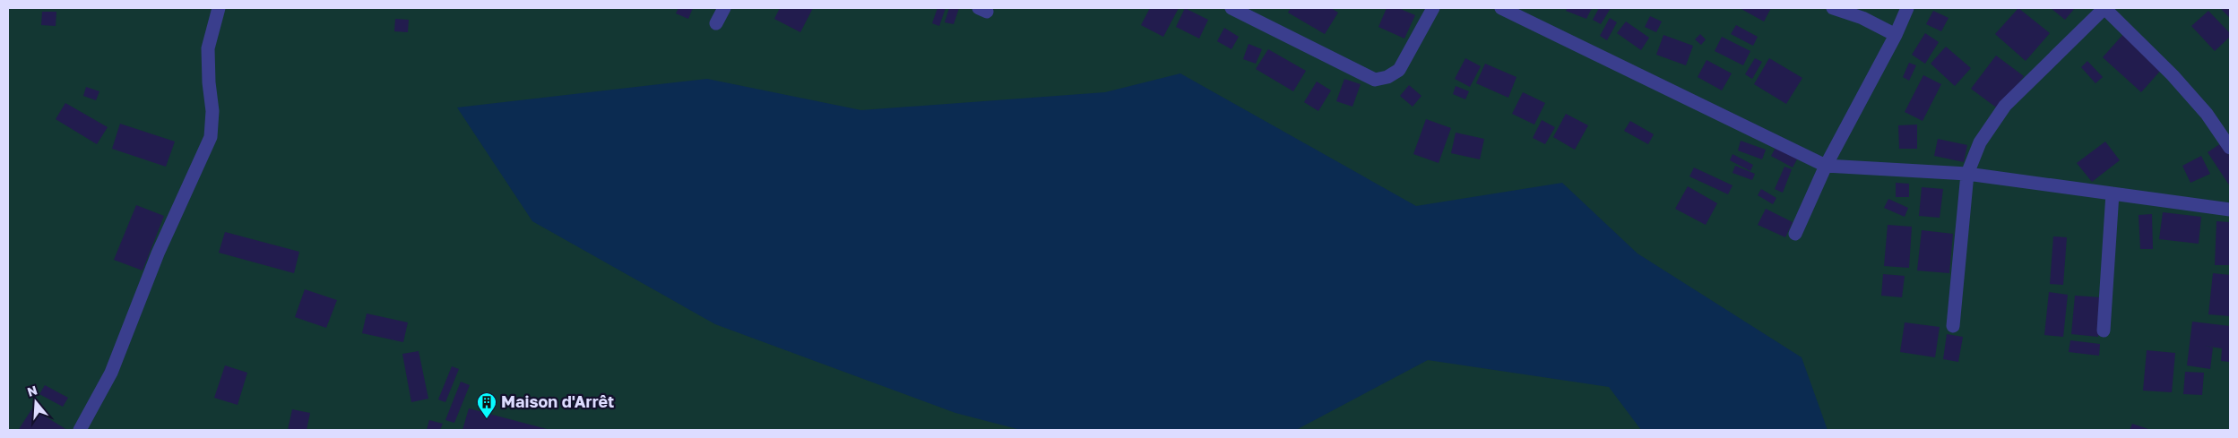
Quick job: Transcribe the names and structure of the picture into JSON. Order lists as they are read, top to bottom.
{
  "places": {
    "building": ["Maison d'Arrêt"]
  },
  "north": "top"
}
